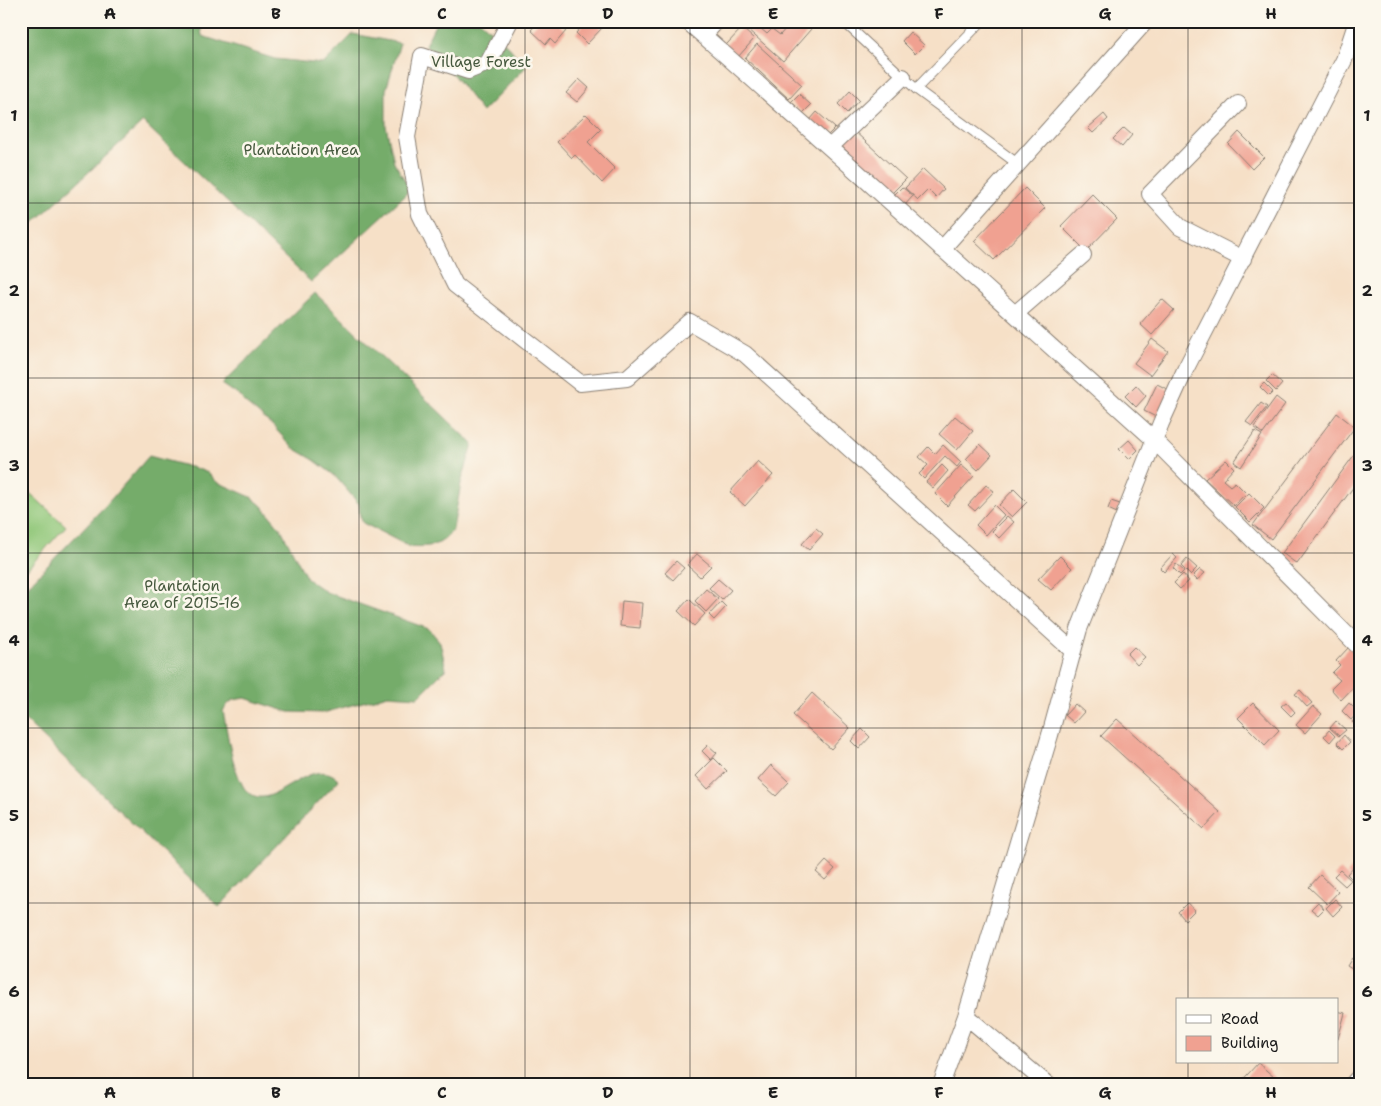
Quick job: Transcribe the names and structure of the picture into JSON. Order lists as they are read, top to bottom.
{
  "parks": ["Village Forest", "Plantation Area", "Plantation Area of 2015-16"],
  "legend": ["Road", "Building"],
  "grid": {
    "columns": [
      "A",
      "B",
      "C",
      "D",
      "E",
      "F",
      "G",
      "H"
    ],
    "rows": [
      "1",
      "2",
      "3",
      "4",
      "5",
      "6"
    ]
  }
}
